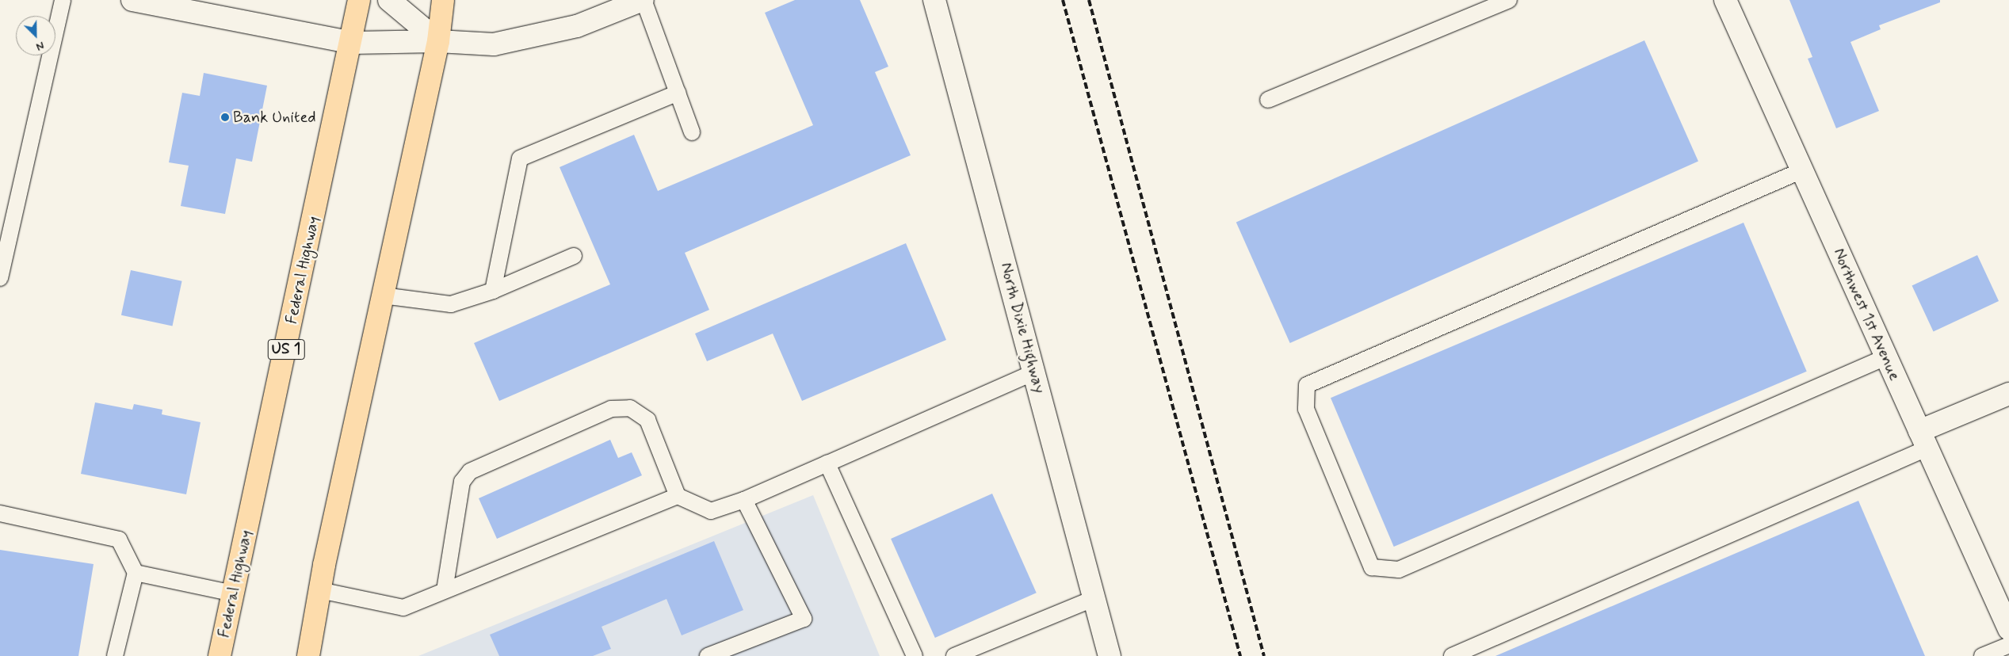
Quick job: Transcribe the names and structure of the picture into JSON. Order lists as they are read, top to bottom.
{
  "streets": {
    "main road": [
      "Federal Highway",
      "Northwest 1st Avenue",
      "North Dixie Highway",
      "US 1"
    ]
  },
  "places": ["Bank United"],
  "north": "bottom right"
}
